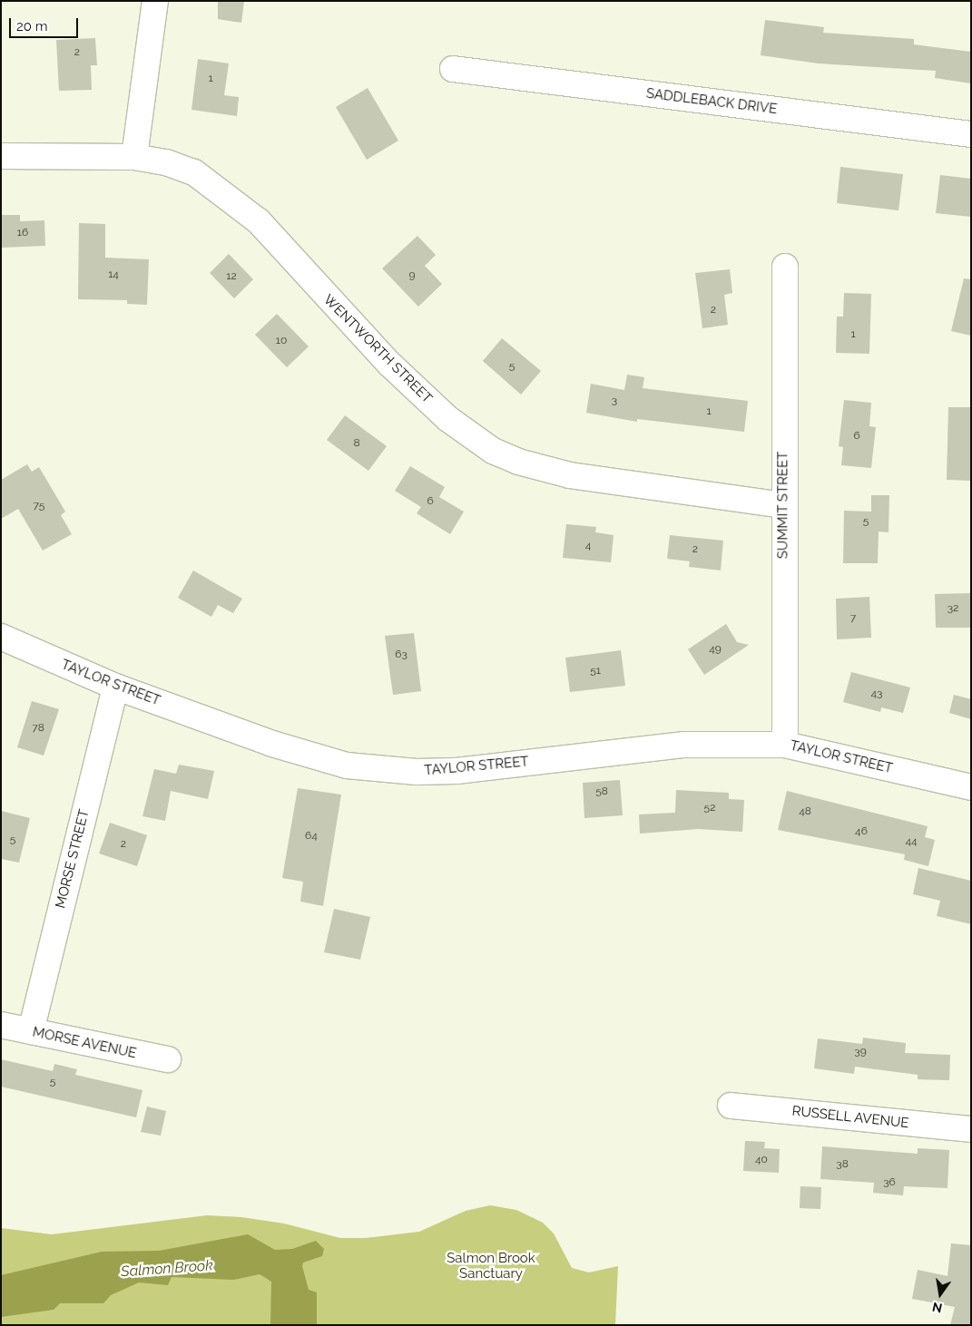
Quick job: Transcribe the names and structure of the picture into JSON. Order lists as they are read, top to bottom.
{
  "streets": {
    "street": [
      "SADDLEBACK DRIVE",
      "WENTWORTH STREET",
      "SUMMIT STREET",
      "TAYLOR STREET",
      "MORSE STREET",
      "MORSE AVENUE",
      "RUSSELL AVENUE"
    ]
  },
  "crossings": [
    ["WENTWORTH STREET", "SUMMIT STREET"],
    ["SUMMIT STREET", "TAYLOR STREET"],
    ["TAYLOR STREET", "MORSE STREET"],
    ["MORSE STREET", "MORSE AVENUE"]
  ],
  "water": ["Salmon Brook"],
  "parks": ["Salmon Brook Sanctuary"],
  "house_numbers": [
    "2",
    "1",
    "16",
    "14",
    "9",
    "12",
    "2",
    "1",
    "10",
    "5",
    "3",
    "1",
    "6",
    "8",
    "6",
    "75",
    "5",
    "4",
    "2",
    "32",
    "7",
    "49",
    "63",
    "51",
    "43",
    "78",
    "58",
    "52",
    "48",
    "46",
    "64",
    "5",
    "44",
    "2",
    "39",
    "5",
    "40",
    "38",
    "36"
  ],
  "scale_bar": "20 m",
  "north": "bottom"
}
